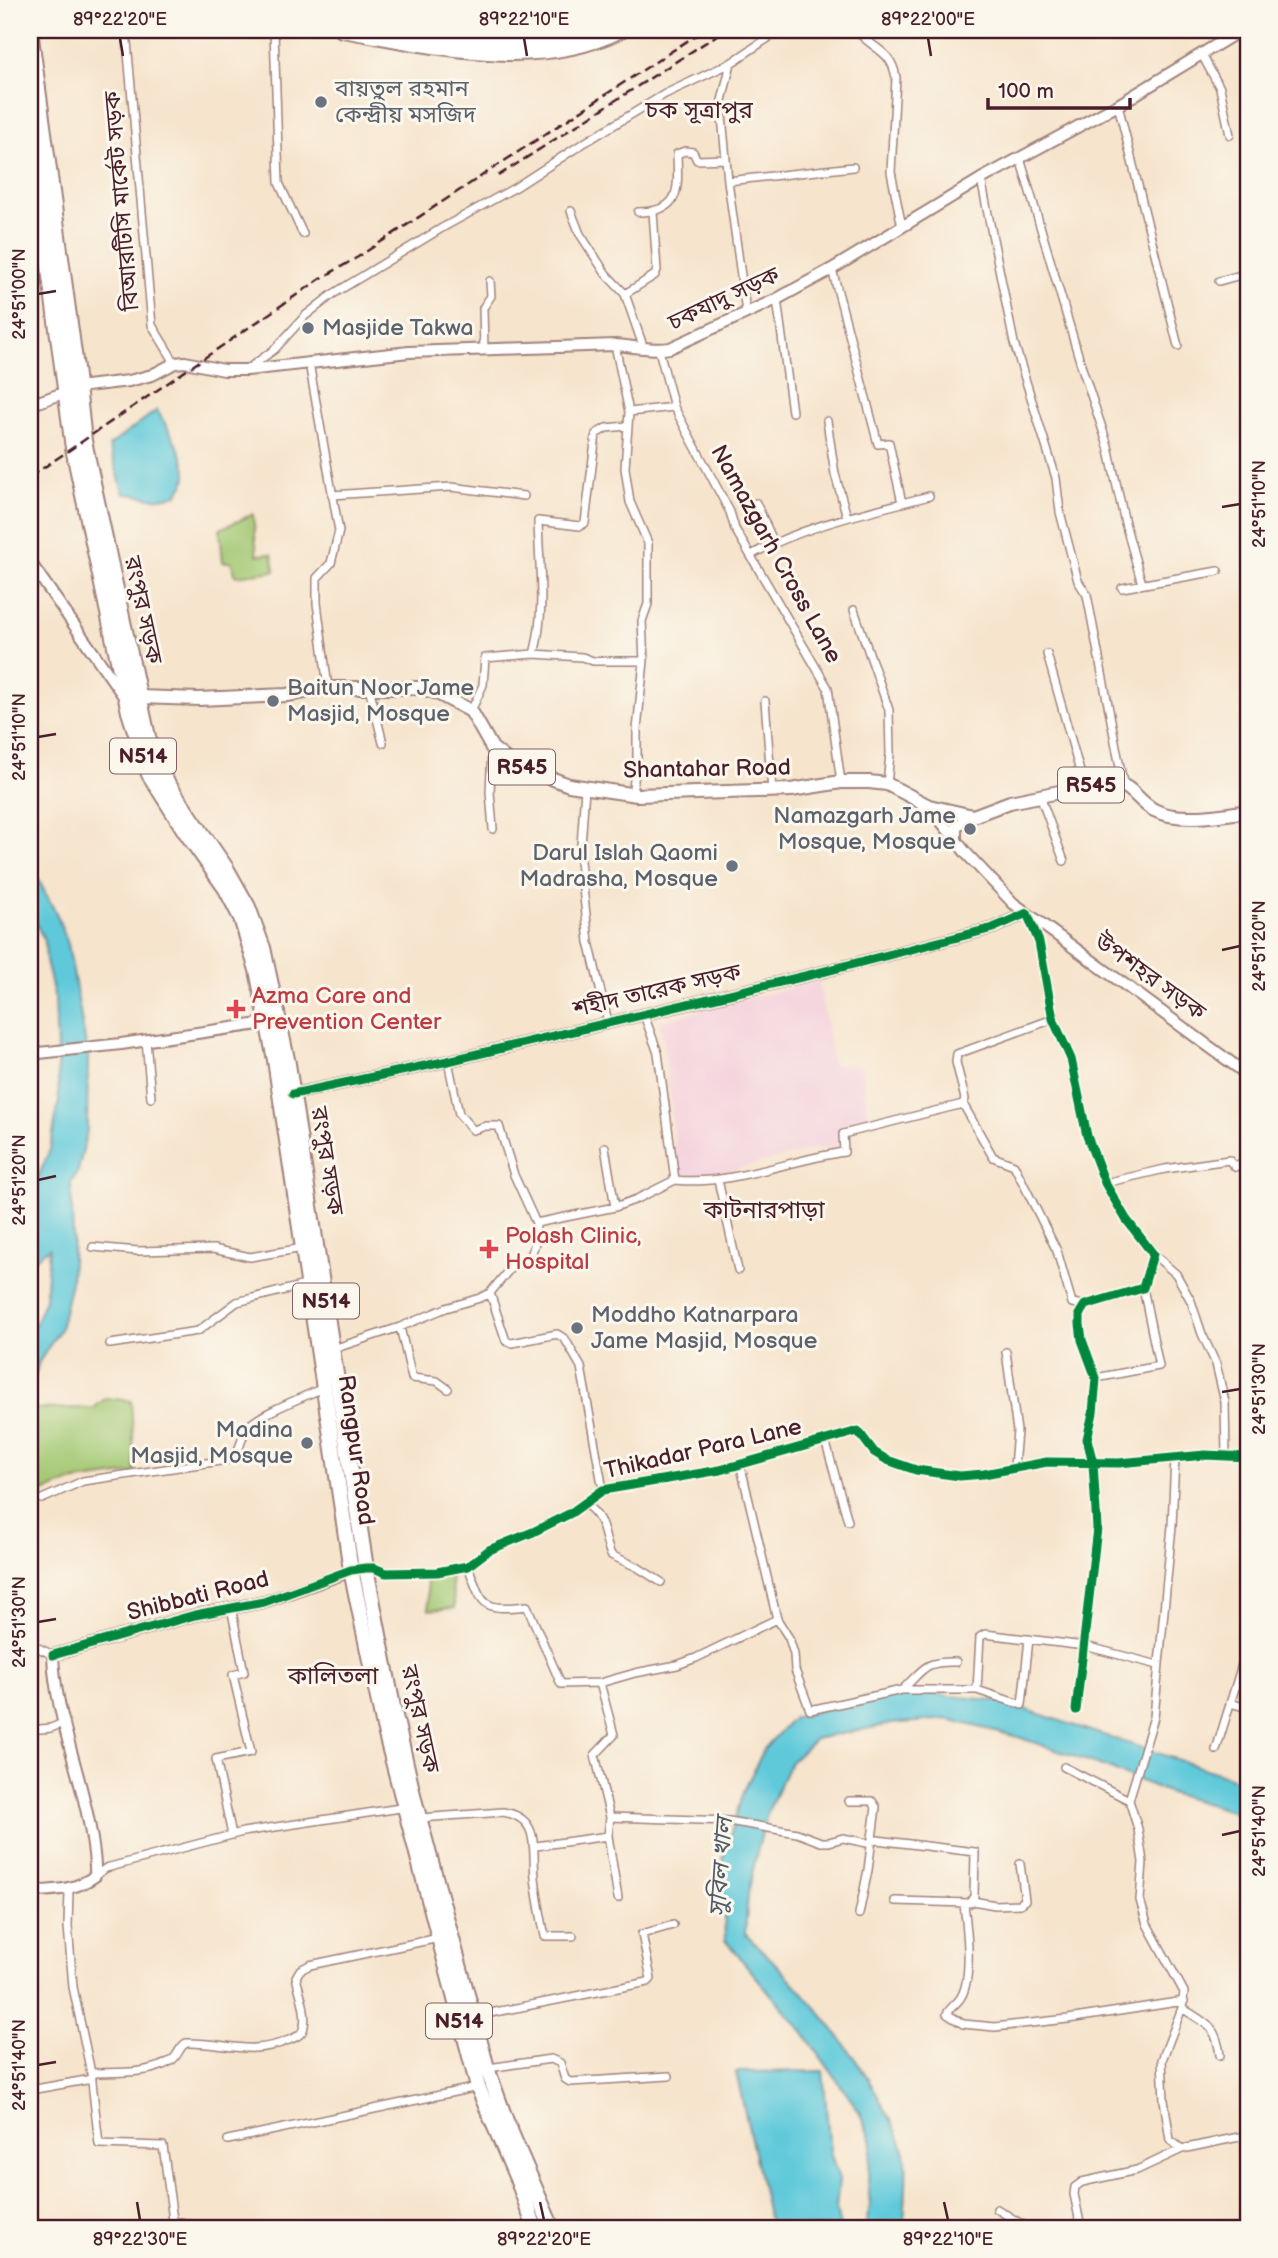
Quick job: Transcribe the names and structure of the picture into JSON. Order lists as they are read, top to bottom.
{
  "streets": {
    "highway": ["রংপুর সড়ক", "N514", "Rangpur Road"],
    "main road": ["R545", "Shantahar Road"],
    "street": [
      "বিআরটিসি মার্কেট সড়ক",
      "চকযাদু সড়ক",
      "Namazgarh Cross Lane",
      "উপশহর সড়ক",
      "শহীদ তারেক সড়ক",
      "Thikadar Para Lane",
      "Shibbati Road"
    ]
  },
  "crossings": [
    ["বিআরটিসি মার্কেট সড়ক", "চকযাদু সড়ক"],
    ["চকযাদু সড়ক", "Namazgarh Cross Lane"],
    ["Namazgarh Cross Lane", "Shantahar Road"],
    ["রংপুর সড়ক", "শহীদ তারেক সড়ক"],
    ["রংপুর সড়ক", "Thikadar Para Lane"],
    ["রংপুর সড়ক", "Rangpur Road"],
    ["রংপুর সড়ক", "Shibbati Road"],
    ["R545", "Shantahar Road"],
    ["R545", "উপশহর সড়ক"],
    ["Shantahar Road", "উপশহর সড়ক"],
    ["উপশহর সড়ক", "শহীদ তারেক সড়ক"],
    ["শহীদ তারেক সড়ক", "Rangpur Road"],
    ["Thikadar Para Lane", "Shibbati Road"],
    ["Rangpur Road", "Shibbati Road"]
  ],
  "districts": ["চক সূত্রাপুর", "কাটনারপাড়া", "কালিতলা"],
  "water": ["সুবিল খাল"],
  "places": {
    "other": [
      "বায়তুল রহমান কেন্দ্রীয় মসজিদ",
      "Masjide Takwa",
      "Baitun Noor Jame Masjid, Mosque",
      "Namazgarh Jame Mosque, Mosque",
      "Darul Islah Qaomi Madrasha, Mosque",
      "Moddho Katnarpara Jame Masjid, Mosque",
      "Madina Masjid, Mosque"
    ],
    "health": ["Azma Care and Prevention Center", "Polash Clinic, Hospital"]
  },
  "scale_bar": "100 m",
  "coordinates": [
    "89°22'20\"E",
    "89°22'10\"E",
    "89°22'00\"E",
    "24°51'00\"N",
    "24°51'10\"N",
    "24°51'20\"N",
    "24°51'30\"N",
    "24°51'40\"N",
    "89°22'30\"E"
  ]
}
